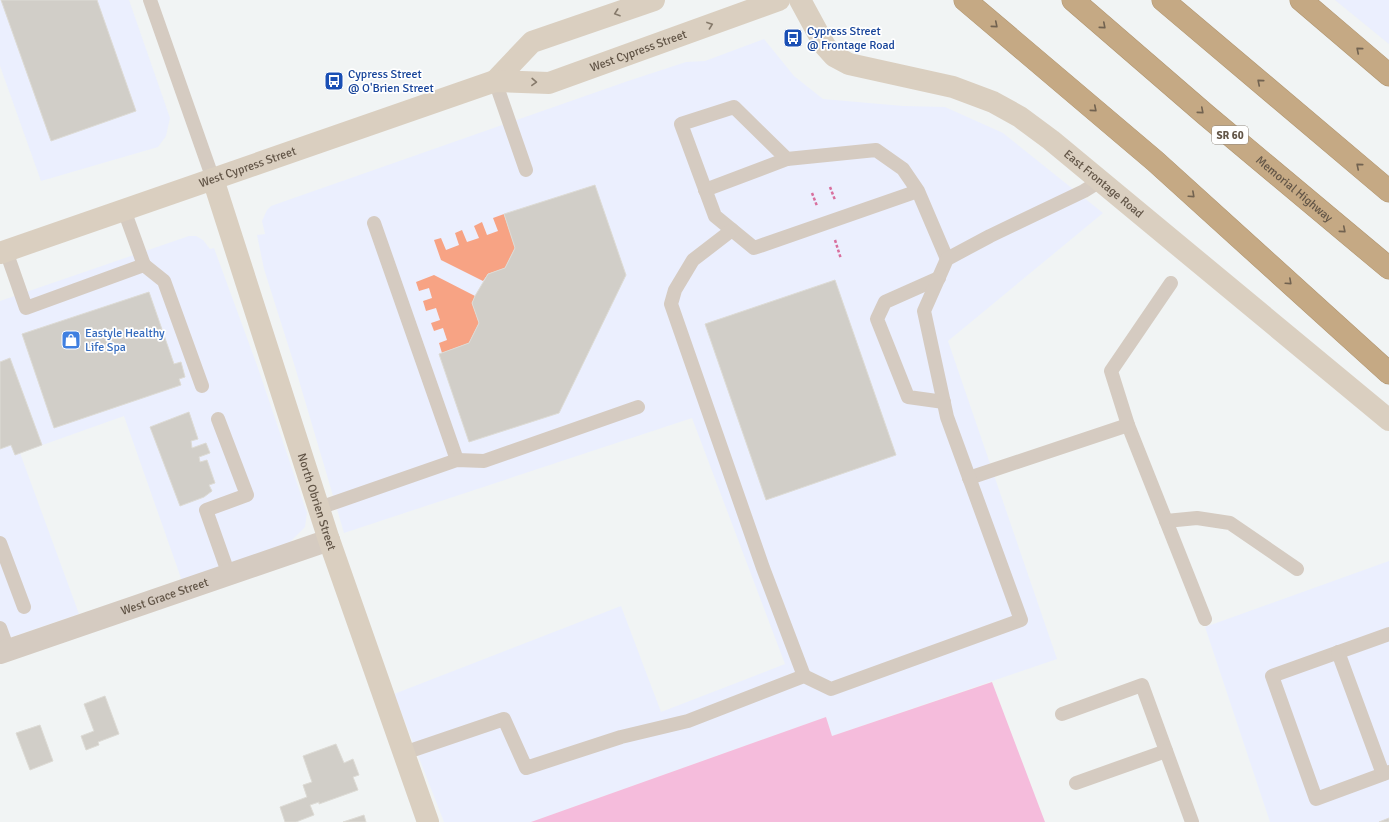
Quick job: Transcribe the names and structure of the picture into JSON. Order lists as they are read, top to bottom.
{
  "streets": {
    "highway": ["SR 60", "Memorial Highway"],
    "street": [
      "West Cypress Street",
      "East Frontage Road",
      "North Obrien Street",
      "West Grace Street"
    ]
  },
  "crossings": [
    ["West Cypress Street", "North Obrien Street"],
    ["North Obrien Street", "West Grace Street"]
  ],
  "places": {
    "bus stop": ["Cypress Street @ Frontage Road", "Cypress Street @ O'Brien Street"],
    "shop": ["Eastyle Healthy Life Spa"]
  }
}
